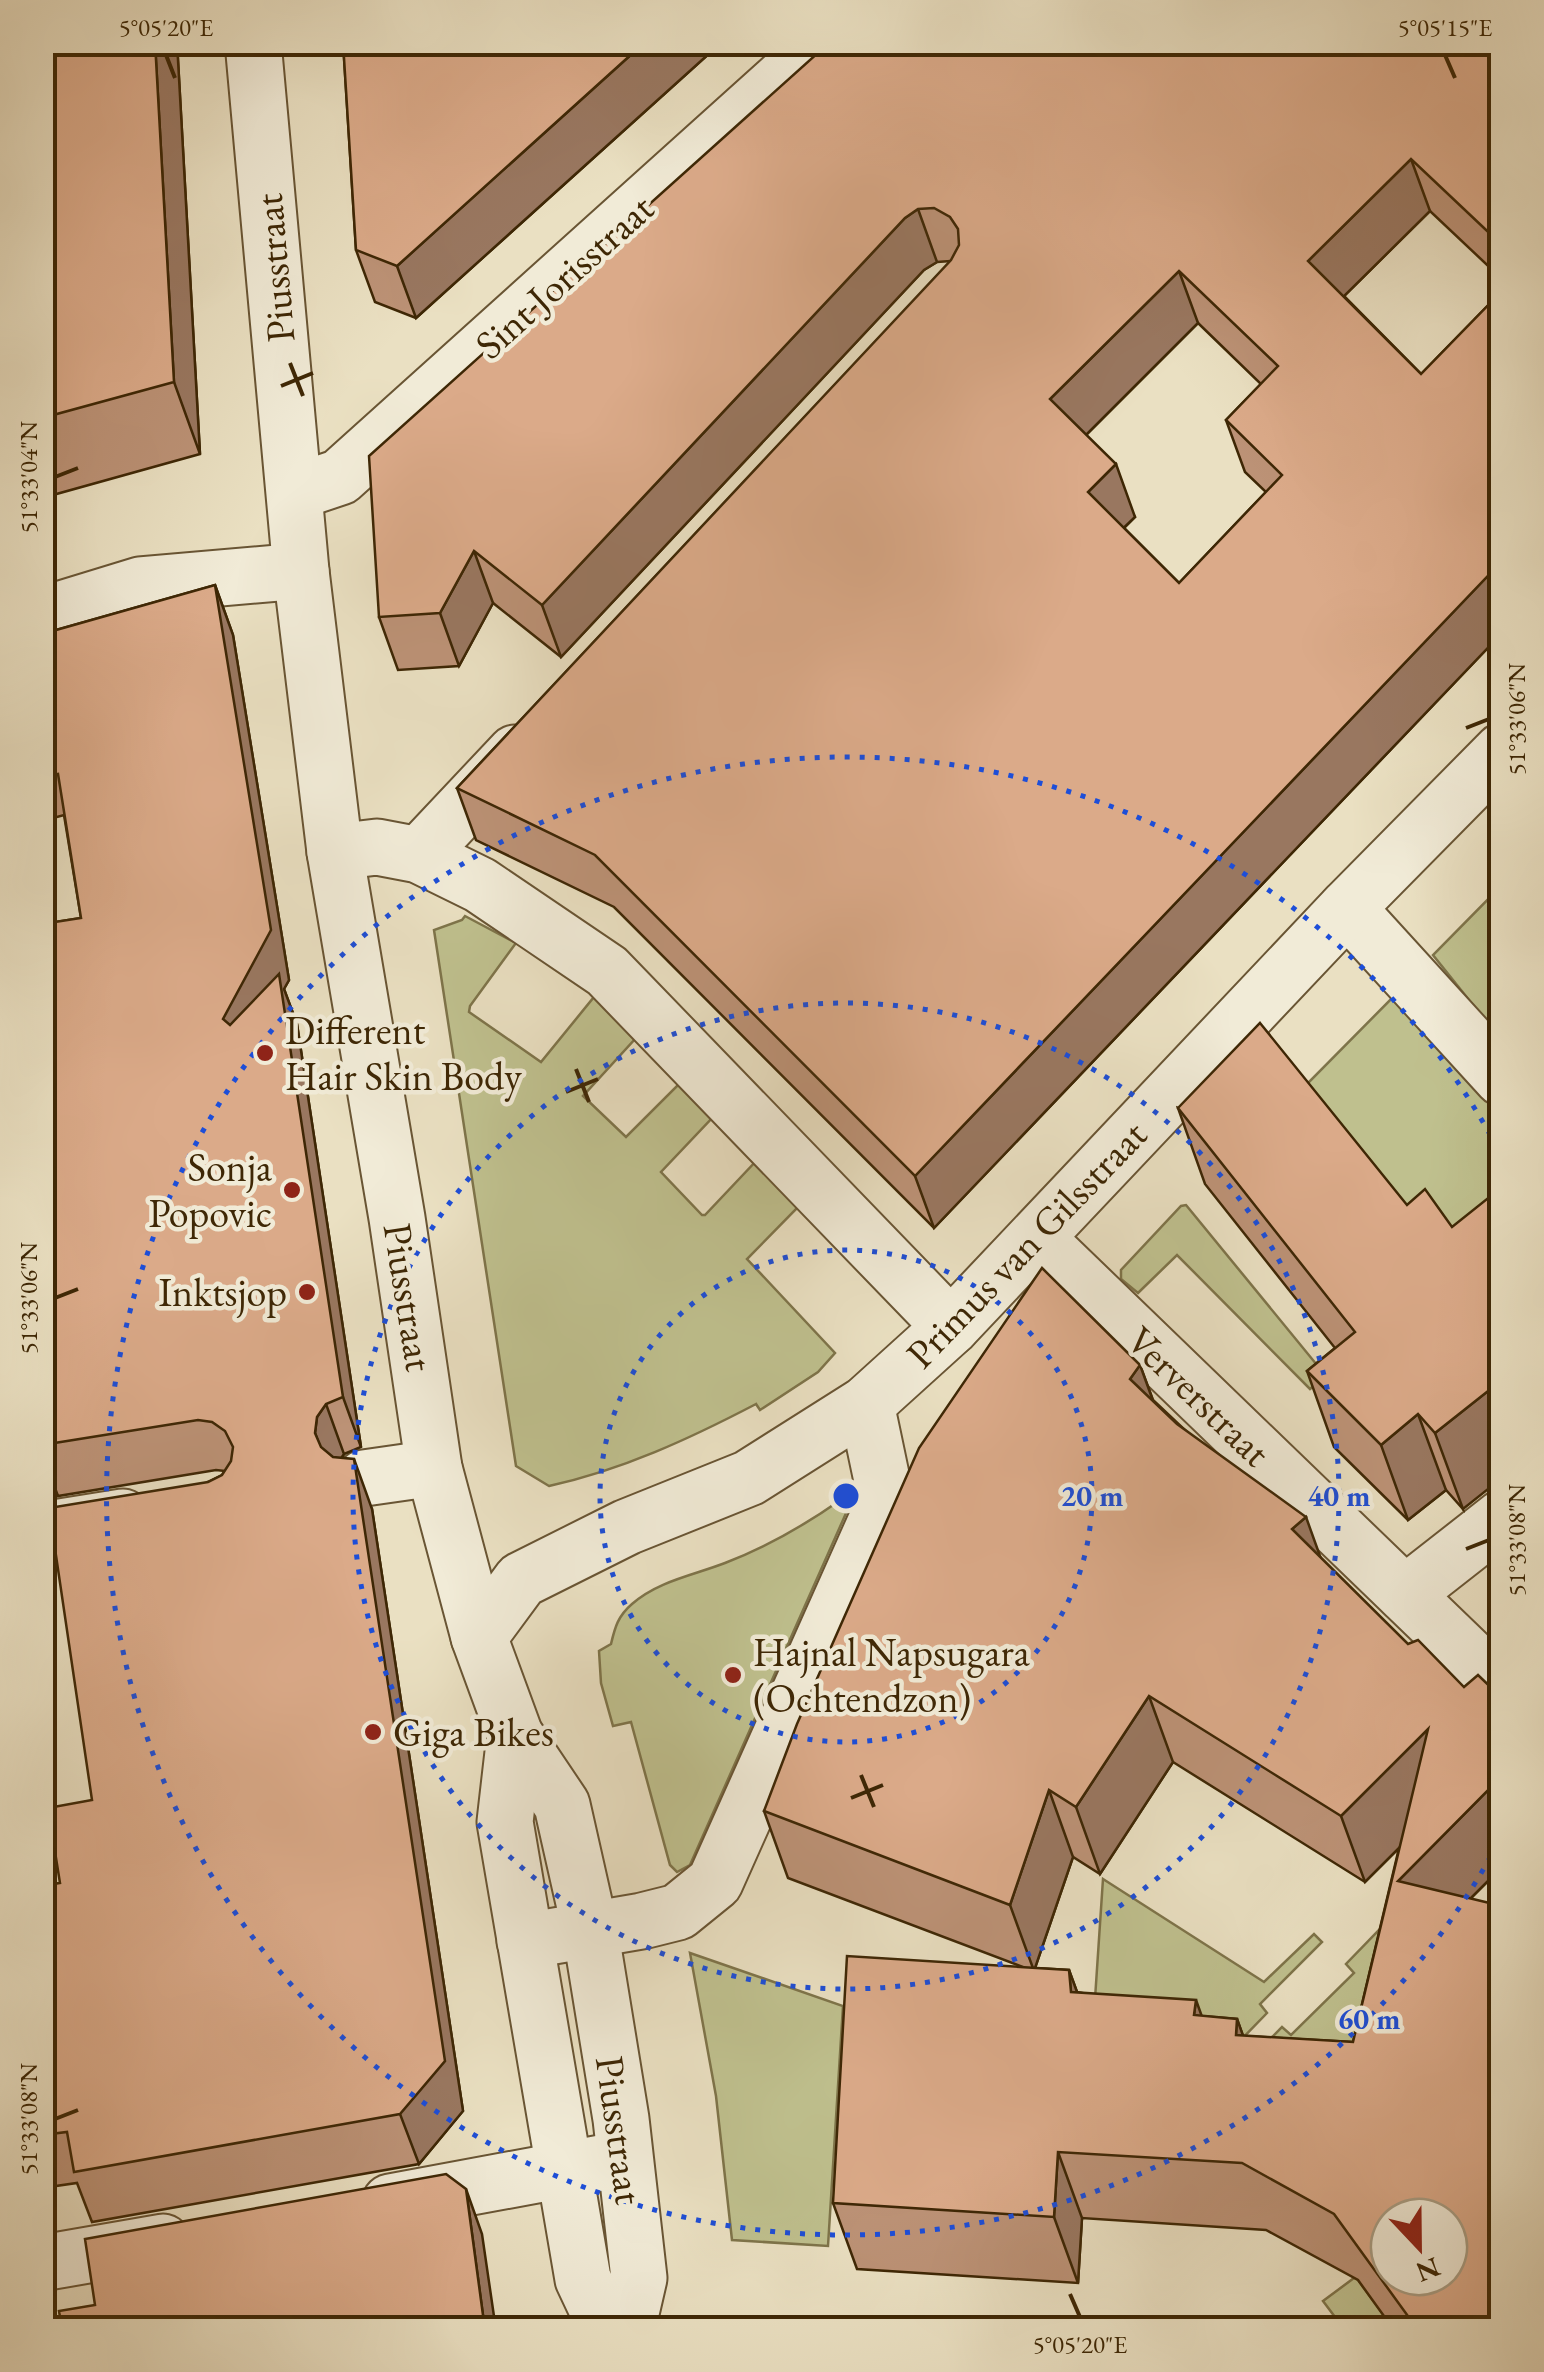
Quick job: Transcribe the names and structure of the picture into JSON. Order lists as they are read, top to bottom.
{
  "streets": {
    "street": [
      "Piusstraat",
      "Sint Jorisstraat",
      "Primus van Gilsstraat",
      "Ververstraat"
    ]
  },
  "crossings": [
    ["Piusstraat", "Sint Jorisstraat"],
    ["Piusstraat", "Primus van Gilsstraat"],
    ["Primus van Gilsstraat", "Ververstraat"]
  ],
  "places": [
    "Different Hair Skin Body",
    "Sonja Popovic",
    "Inktsjop",
    "Hajnal Napsugara (Ochtendzon)",
    "Giga Bikes"
  ],
  "north": "bottom",
  "coordinates": [
    "5°05'20\"E",
    "5°05'15\"E",
    "51°33'04\"N",
    "51°33'06\"N",
    "51°33'08\"N"
  ],
  "rings": ["20 m", "40 m", "60 m"]
}
